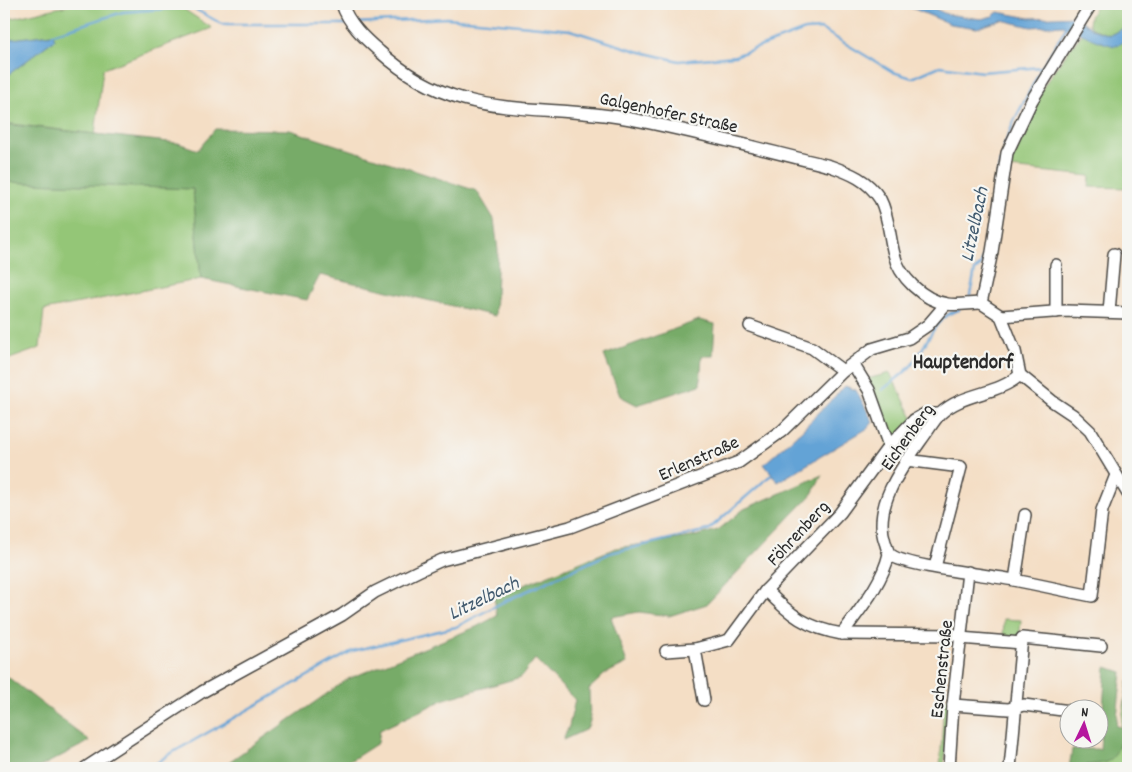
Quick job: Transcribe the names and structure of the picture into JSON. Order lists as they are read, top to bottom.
{
  "streets": {
    "street": [
      "Galgenhofer Straße",
      "Eichenberg",
      "Erlenstraße",
      "Föhrenberg",
      "Eschenstraße"
    ]
  },
  "crossings": [
    ["Galgenhofer Straße", "Erlenstraße"],
    ["Eichenberg", "Föhrenberg"]
  ],
  "districts": ["Hauptendorf"],
  "water": ["Litzelbach"],
  "north": "top"
}
